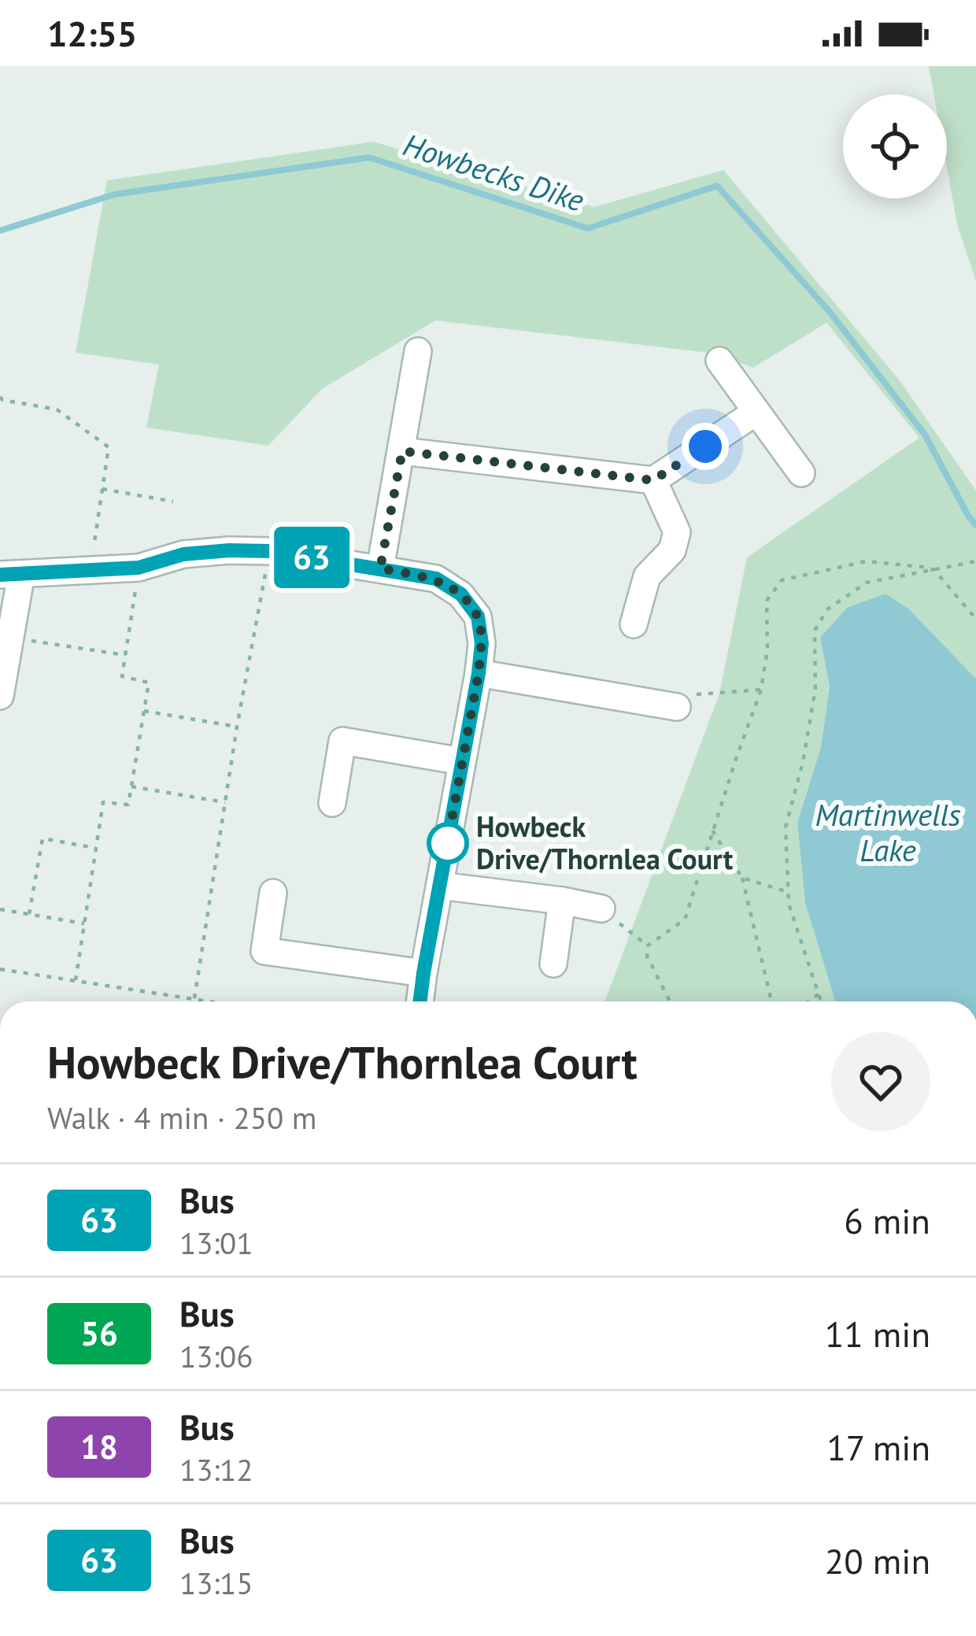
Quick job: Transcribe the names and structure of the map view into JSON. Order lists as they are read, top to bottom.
{
  "water": ["Howbecks Dike", "Martinwells Lake"],
  "places": ["Howbeck Drive/Thornlea Court"],
  "lines": ["bus line 63"],
  "page": {
    "status": "12:55",
    "on_map": "63",
    "heading": ["Howbeck Drive/Thornlea Court", "Walk · 4 min · 250 m"],
    "list": [
      {
        "mark": "63",
        "name": "Bus",
        "note": "13:01",
        "value": "6 min"
      },
      {
        "mark": "56",
        "name": "Bus",
        "note": "13:06",
        "value": "11 min"
      },
      {
        "mark": "18",
        "name": "Bus",
        "note": "13:12",
        "value": "17 min"
      },
      {
        "mark": "63",
        "name": "Bus",
        "note": "13:15",
        "value": "20 min"
      }
    ]
  }
}
